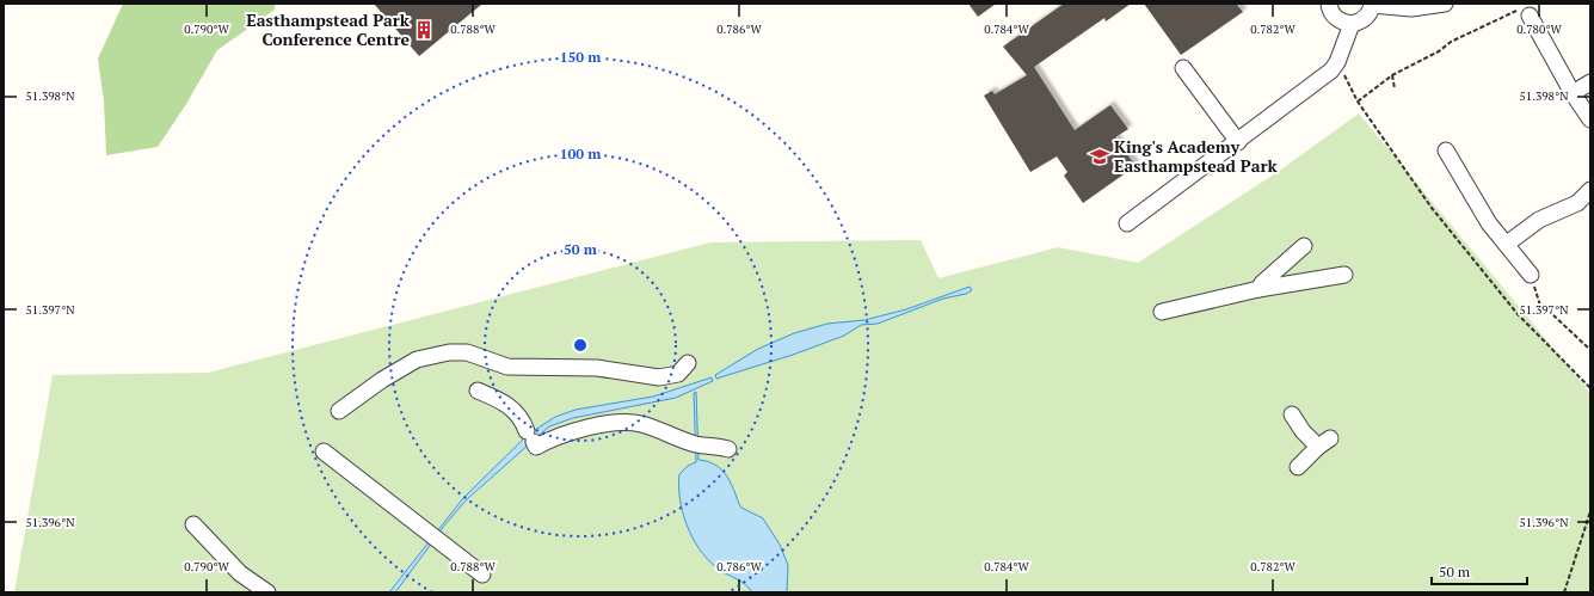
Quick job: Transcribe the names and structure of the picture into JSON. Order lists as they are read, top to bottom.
{
  "places": {
    "building": ["Easthampstead Park Conference Centre"],
    "school or university": ["King's Academy Easthampstead Park"]
  },
  "scale_bar": "50 m",
  "coordinates": [
    "0.790°W",
    "0.788°W",
    "0.786°W",
    "0.784°W",
    "0.782°W",
    "0.780°W",
    "51.398°N",
    "51.397°N",
    "51.396°N"
  ],
  "rings": ["150 m", "100 m", "50 m"]
}
